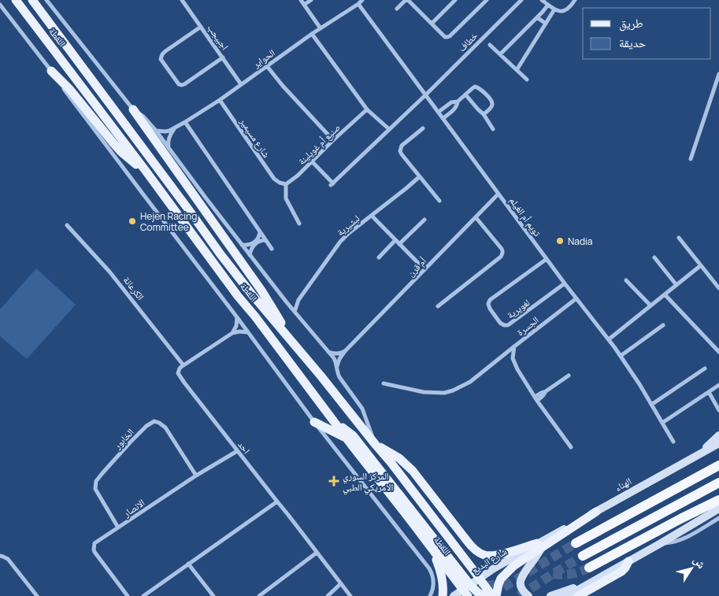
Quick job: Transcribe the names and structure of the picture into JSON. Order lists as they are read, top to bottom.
{
  "streets": {
    "main road": ["اللقطة", "الهناء", "شارع البديع"],
    "street": [
      "اجبيجب",
      "خطاف",
      "الحواير",
      "شارع مسيمير",
      "صنيع أم غويلينة",
      "تويم أم الغيلم",
      "لبشيرية",
      "أم قرن",
      "الكرعانة",
      "لغويرية",
      "الجسرة",
      "الخابور",
      "احد",
      "الانصار"
    ]
  },
  "crossings": [
    ["اللقطة", "الحواير"],
    ["اللقطة", "لبشيرية"],
    ["اللقطة", "أم قرن"],
    ["اللقطة", "شارع البديع"],
    ["اجبيجب", "الحواير"],
    ["خطاف", "تويم أم الغيلم"],
    ["الحواير", "شارع مسيمير"],
    ["الحواير", "تويم أم الغيلم"],
    ["شارع مسيمير", "صنيع أم غويلينة"],
    ["تويم أم الغيلم", "أم قرن"],
    ["تويم أم الغيلم", "لغويرية"],
    ["تويم أم الغيلم", "الجسرة"],
    ["الكرعانة", "احد"],
    ["الخابور", "الانصار"],
    ["احد", "الانصار"]
  ],
  "places": {
    "other": ["Hejen Racing Committee", "Nadia"],
    "health": ["المركز السوري الامريكي الطبي"]
  },
  "legend": ["طريق", "حديقة"],
  "north": "top right"
}
